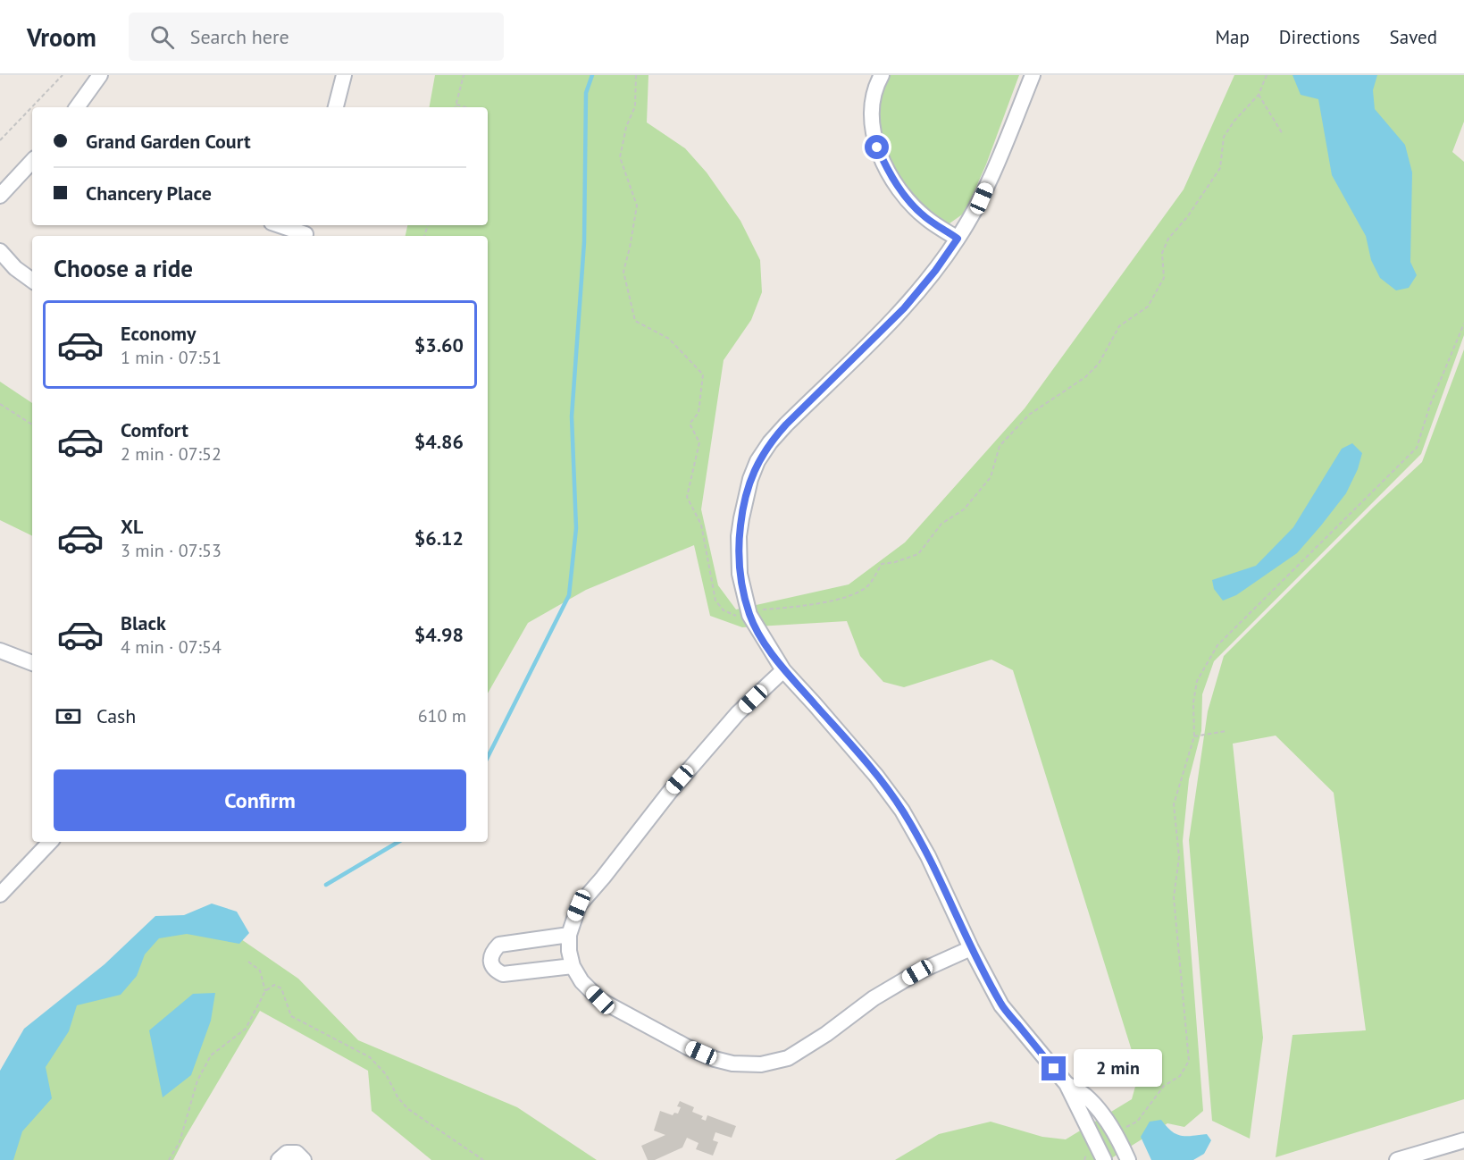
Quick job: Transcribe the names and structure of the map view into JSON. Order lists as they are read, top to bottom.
{
  "page": {
    "header": "Vroom",
    "search": "Search here",
    "nav": ["Map", "Directions", "Saved"],
    "banner": ["Grand Garden Court", "Chancery Place"],
    "heading": "Choose a ride",
    "list": [
      {
        "name": "Economy",
        "note": "1 min · 07:51",
        "value": "$3.60"
      },
      {
        "name": "Comfort",
        "note": "2 min · 07:52",
        "value": "$4.86"
      },
      {
        "name": "XL",
        "note": "3 min · 07:53",
        "value": "$6.12"
      },
      {
        "name": "Black",
        "note": "4 min · 07:54",
        "value": "$4.98"
      }
    ],
    "pay": ["Cash", "610 m"],
    "buttons": "Confirm",
    "bubble": "2 min"
  }
}
